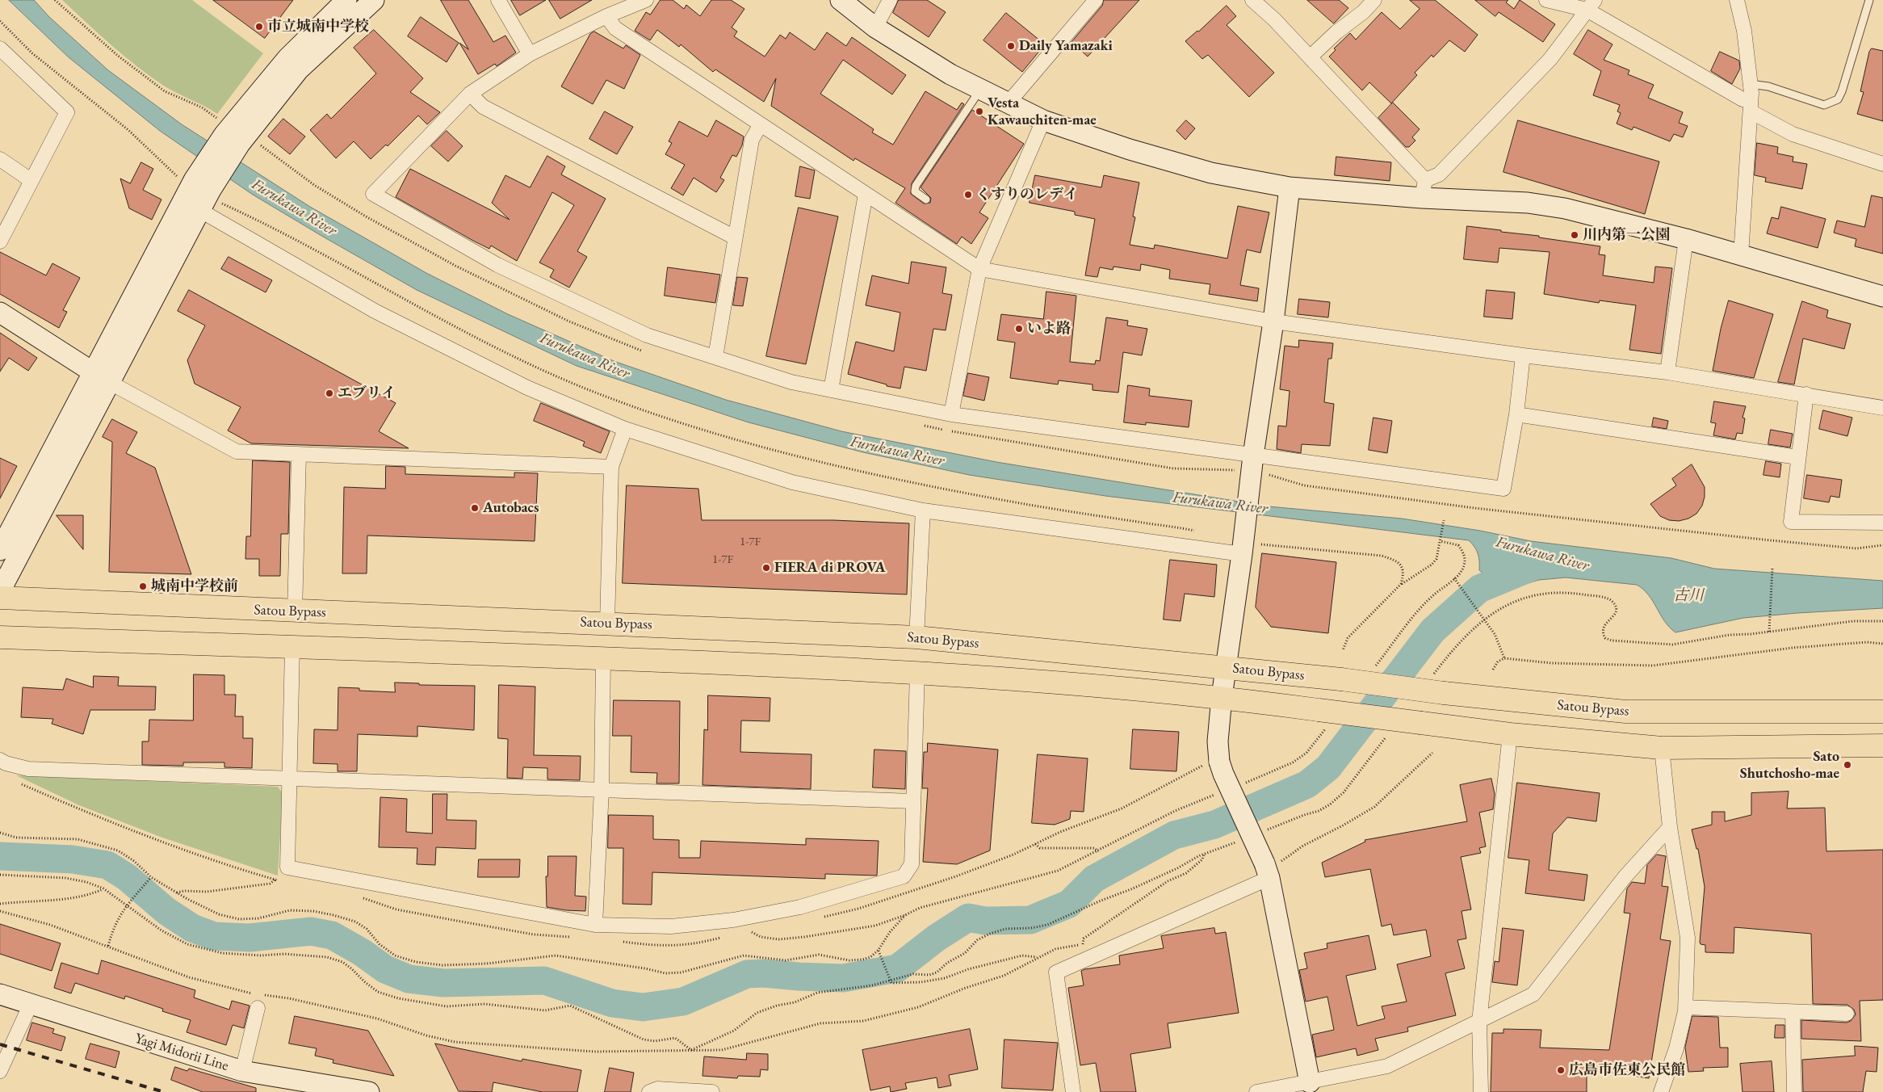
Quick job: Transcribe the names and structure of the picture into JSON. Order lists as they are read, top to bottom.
{
  "streets": {
    "highway": ["Satou Bypass"],
    "street": ["Yagi Midorii Line"]
  },
  "water": ["Furukawa River", "古川"],
  "places": [
    "市立城南中学校",
    "Daily Yamazaki",
    "Vesta Kawauchiten-mae",
    "くすりのレデイ",
    "川内第一公園",
    "いよ路",
    "エブリイ",
    "Autobacs",
    "FIERA di PROVA",
    "城南中学校前",
    "Sato Shutchosho-mae",
    "広島市佐東公民館"
  ],
  "house_numbers": ["1-7F", "1-7F"]
}
